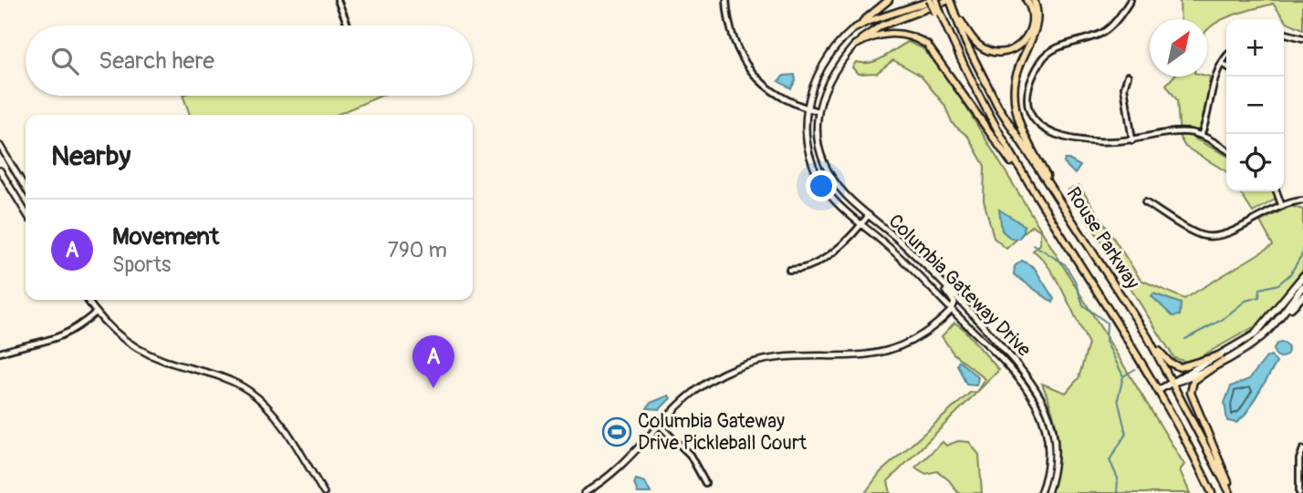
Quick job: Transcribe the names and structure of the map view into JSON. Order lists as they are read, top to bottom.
{
  "streets": {
    "main road": ["Rouse Parkway"],
    "street": ["Columbia Gateway Drive"]
  },
  "places": {
    "sports": ["Columbia Gateway Drive Pickleball Court"]
  },
  "north": "top right",
  "page": {
    "map_buttons": ["+", "−"],
    "search": "Search here",
    "heading": "Nearby",
    "list": [
      {
        "mark": "A",
        "name": "Movement",
        "note": "Sports",
        "value": "790 m"
      }
    ],
    "pins": "A"
  }
}
